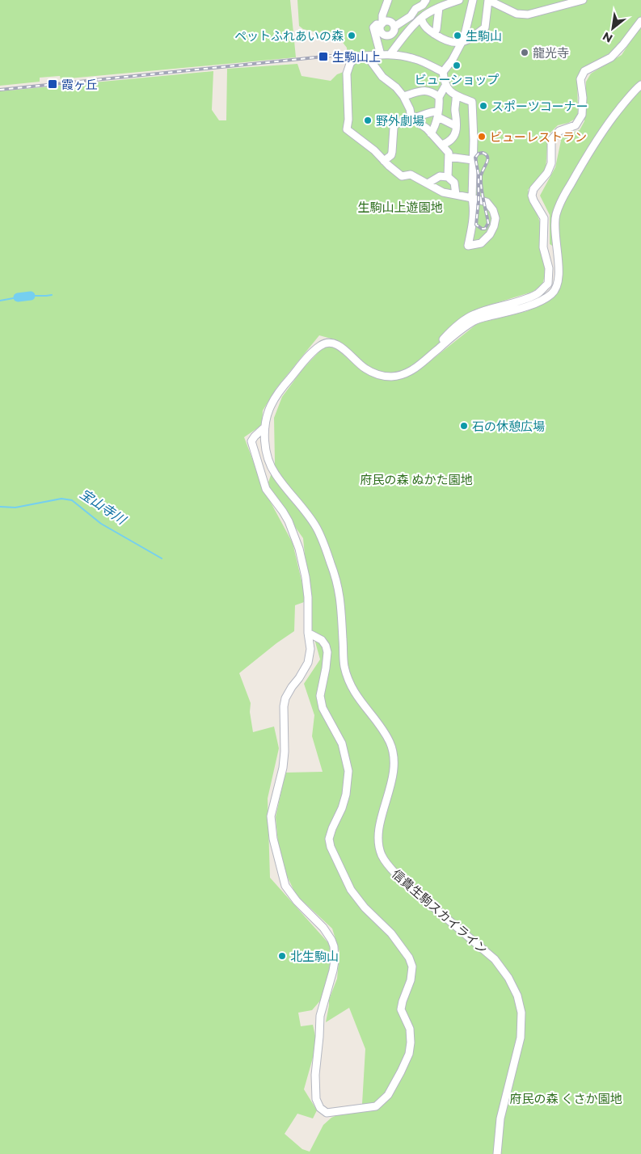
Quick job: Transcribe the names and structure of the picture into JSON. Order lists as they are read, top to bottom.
{
  "streets": {
    "street": ["信貴生駒スカイライン"]
  },
  "water": ["宝山寺川"],
  "parks": ["生駒山上遊園地", "府民の森 ぬかた園地", "府民の森 くさか園地"],
  "places": {
    "other": [
      "ペットふれあいの森",
      "生駒山",
      "龍光寺",
      "ビューショップ",
      "スポーツコーナー",
      "野外劇場",
      "ビューレストラン",
      "石の休憩広場",
      "北生駒山"
    ],
    "transit": ["生駒山上", "霞ヶ丘"]
  },
  "north": "bottom left"
}
